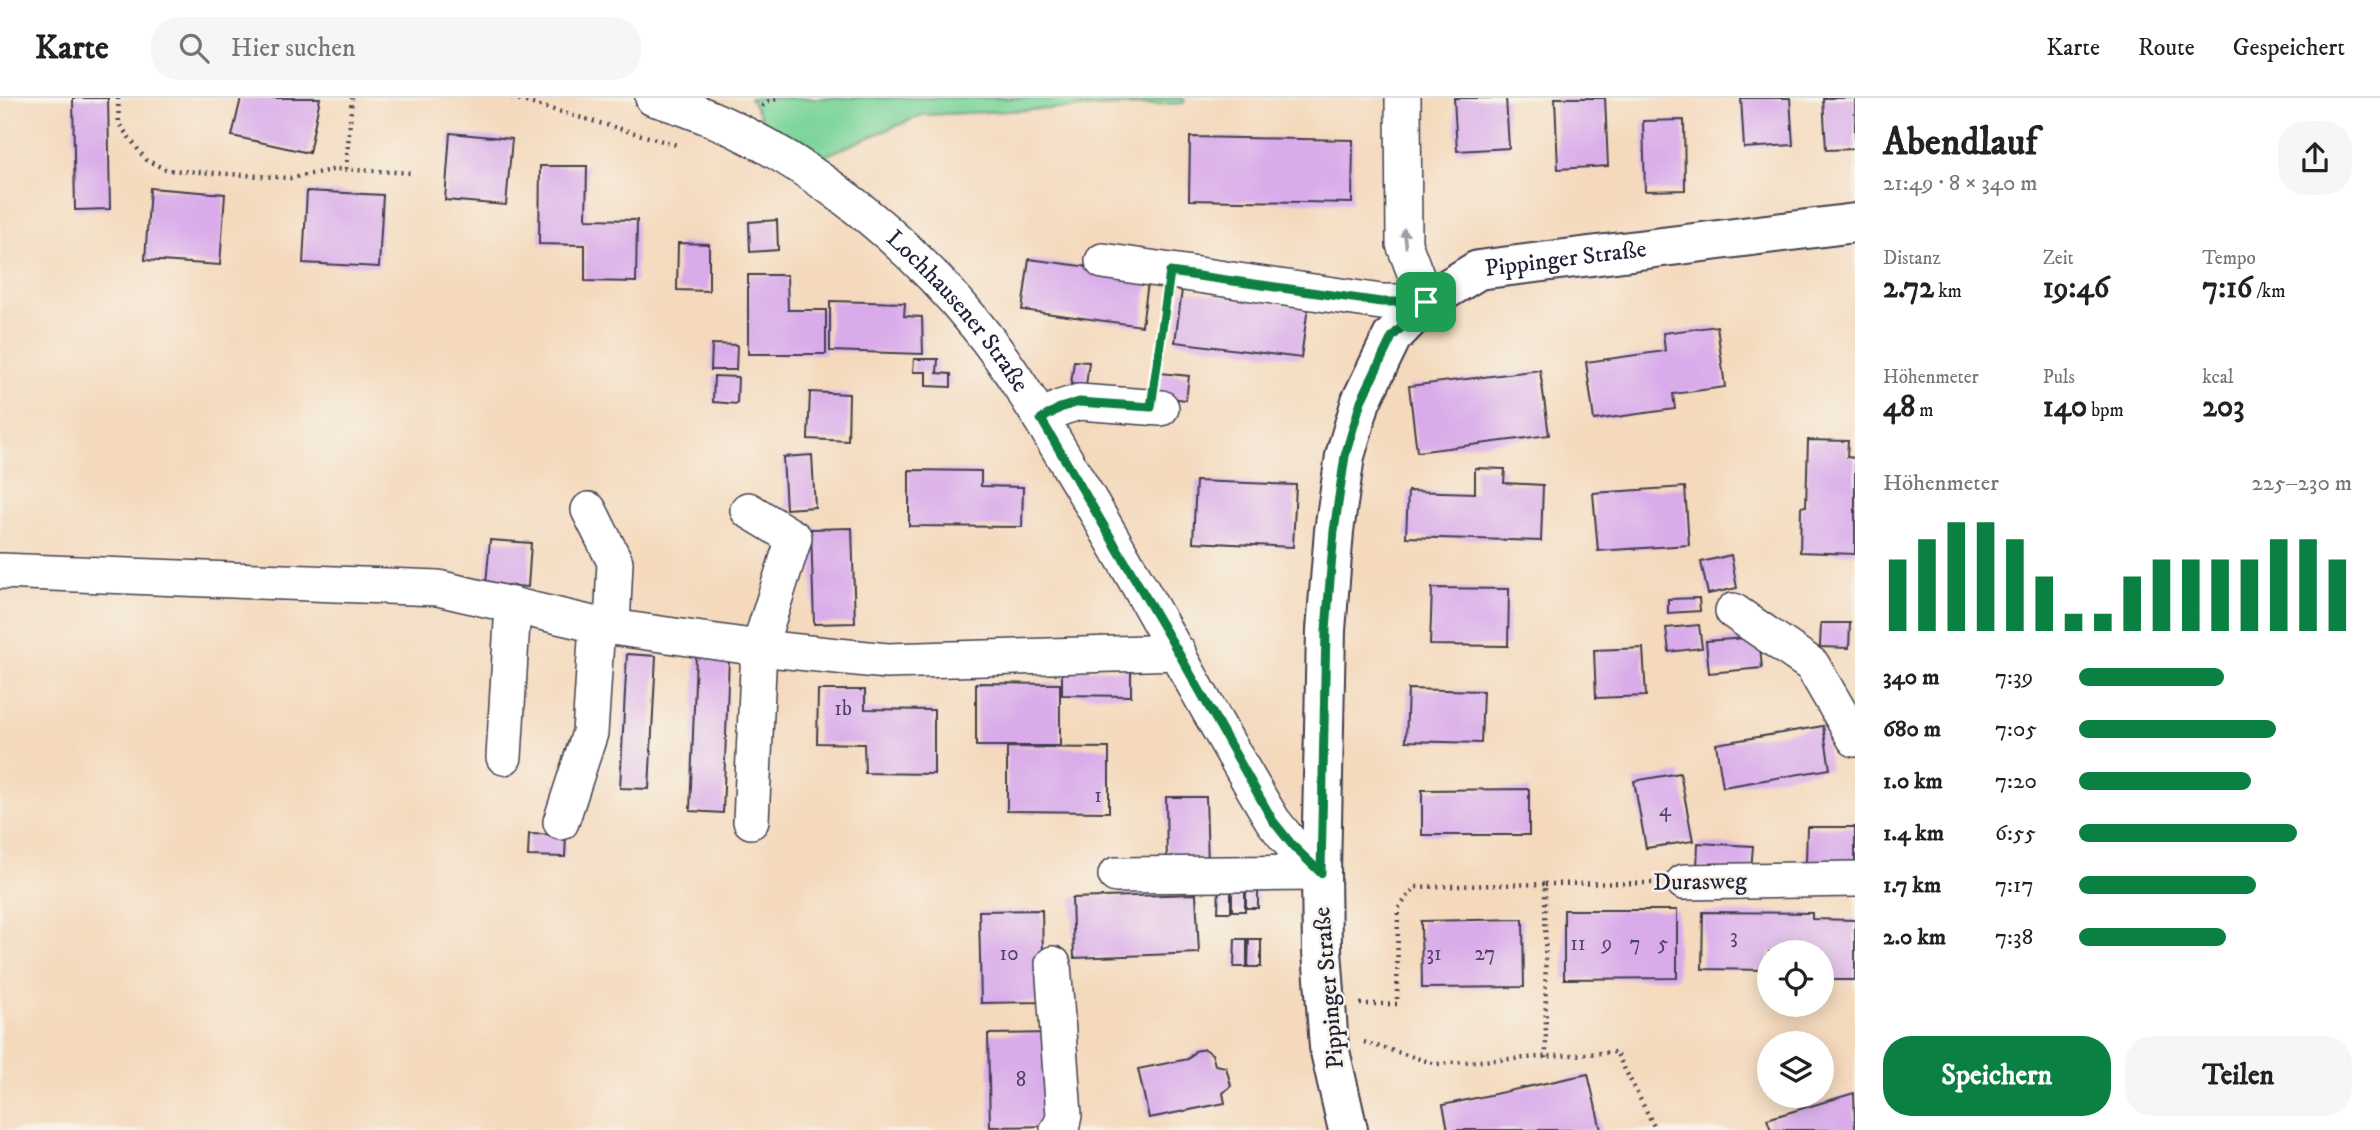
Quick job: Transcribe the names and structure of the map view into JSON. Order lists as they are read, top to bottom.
{
  "streets": {
    "main road": ["Pippinger Straße"],
    "street": ["Lochhausener Straße", "Durasweg"]
  },
  "crossings": [
    ["Pippinger Straße", "Lochhausener Straße"]
  ],
  "house_numbers": [
    "1b",
    "1",
    "4",
    "3",
    "11",
    "9",
    "7",
    "5",
    "10",
    "31",
    "27",
    "8"
  ],
  "page": {
    "header": "Karte",
    "search": "Hier suchen",
    "nav": ["Karte", "Route", "Gespeichert"],
    "heading": ["Abendlauf", "21:49 · 8 × 340 m"],
    "stats": [
      ["Distanz", "2.72 km"],
      ["Zeit", "19:46"],
      ["Tempo", "7:16 /km"],
      ["Höhenmeter", "48 m"],
      ["Puls", "140 bpm"],
      ["kcal", "203"]
    ],
    "chart": ["Höhenmeter", "225–230 m"],
    "list": [
      {
        "name": "340 m",
        "note": "7:39"
      },
      {
        "name": "680 m",
        "note": "7:05"
      },
      {
        "name": "1.0 km",
        "note": "7:20"
      },
      {
        "name": "1.4 km",
        "note": "6:55"
      },
      {
        "name": "1.7 km",
        "note": "7:17"
      },
      {
        "name": "2.0 km",
        "note": "7:38"
      }
    ],
    "buttons": ["Speichern", "Teilen"]
  }
}
